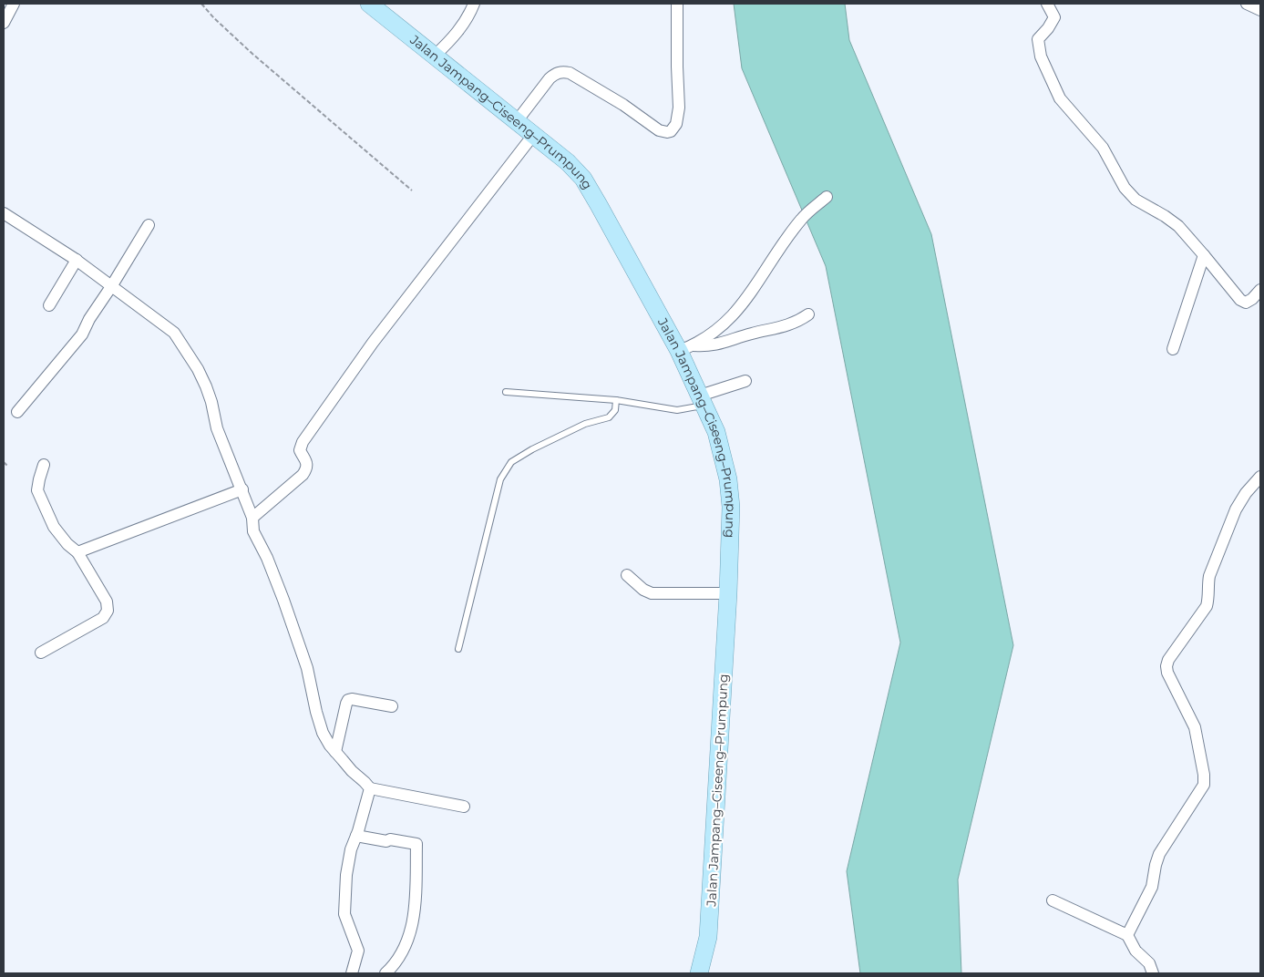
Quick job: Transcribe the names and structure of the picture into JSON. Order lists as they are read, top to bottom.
{
  "streets": {
    "main road": ["Jalan Jampang–Ciseeng–Prumpung"]
  }
}
